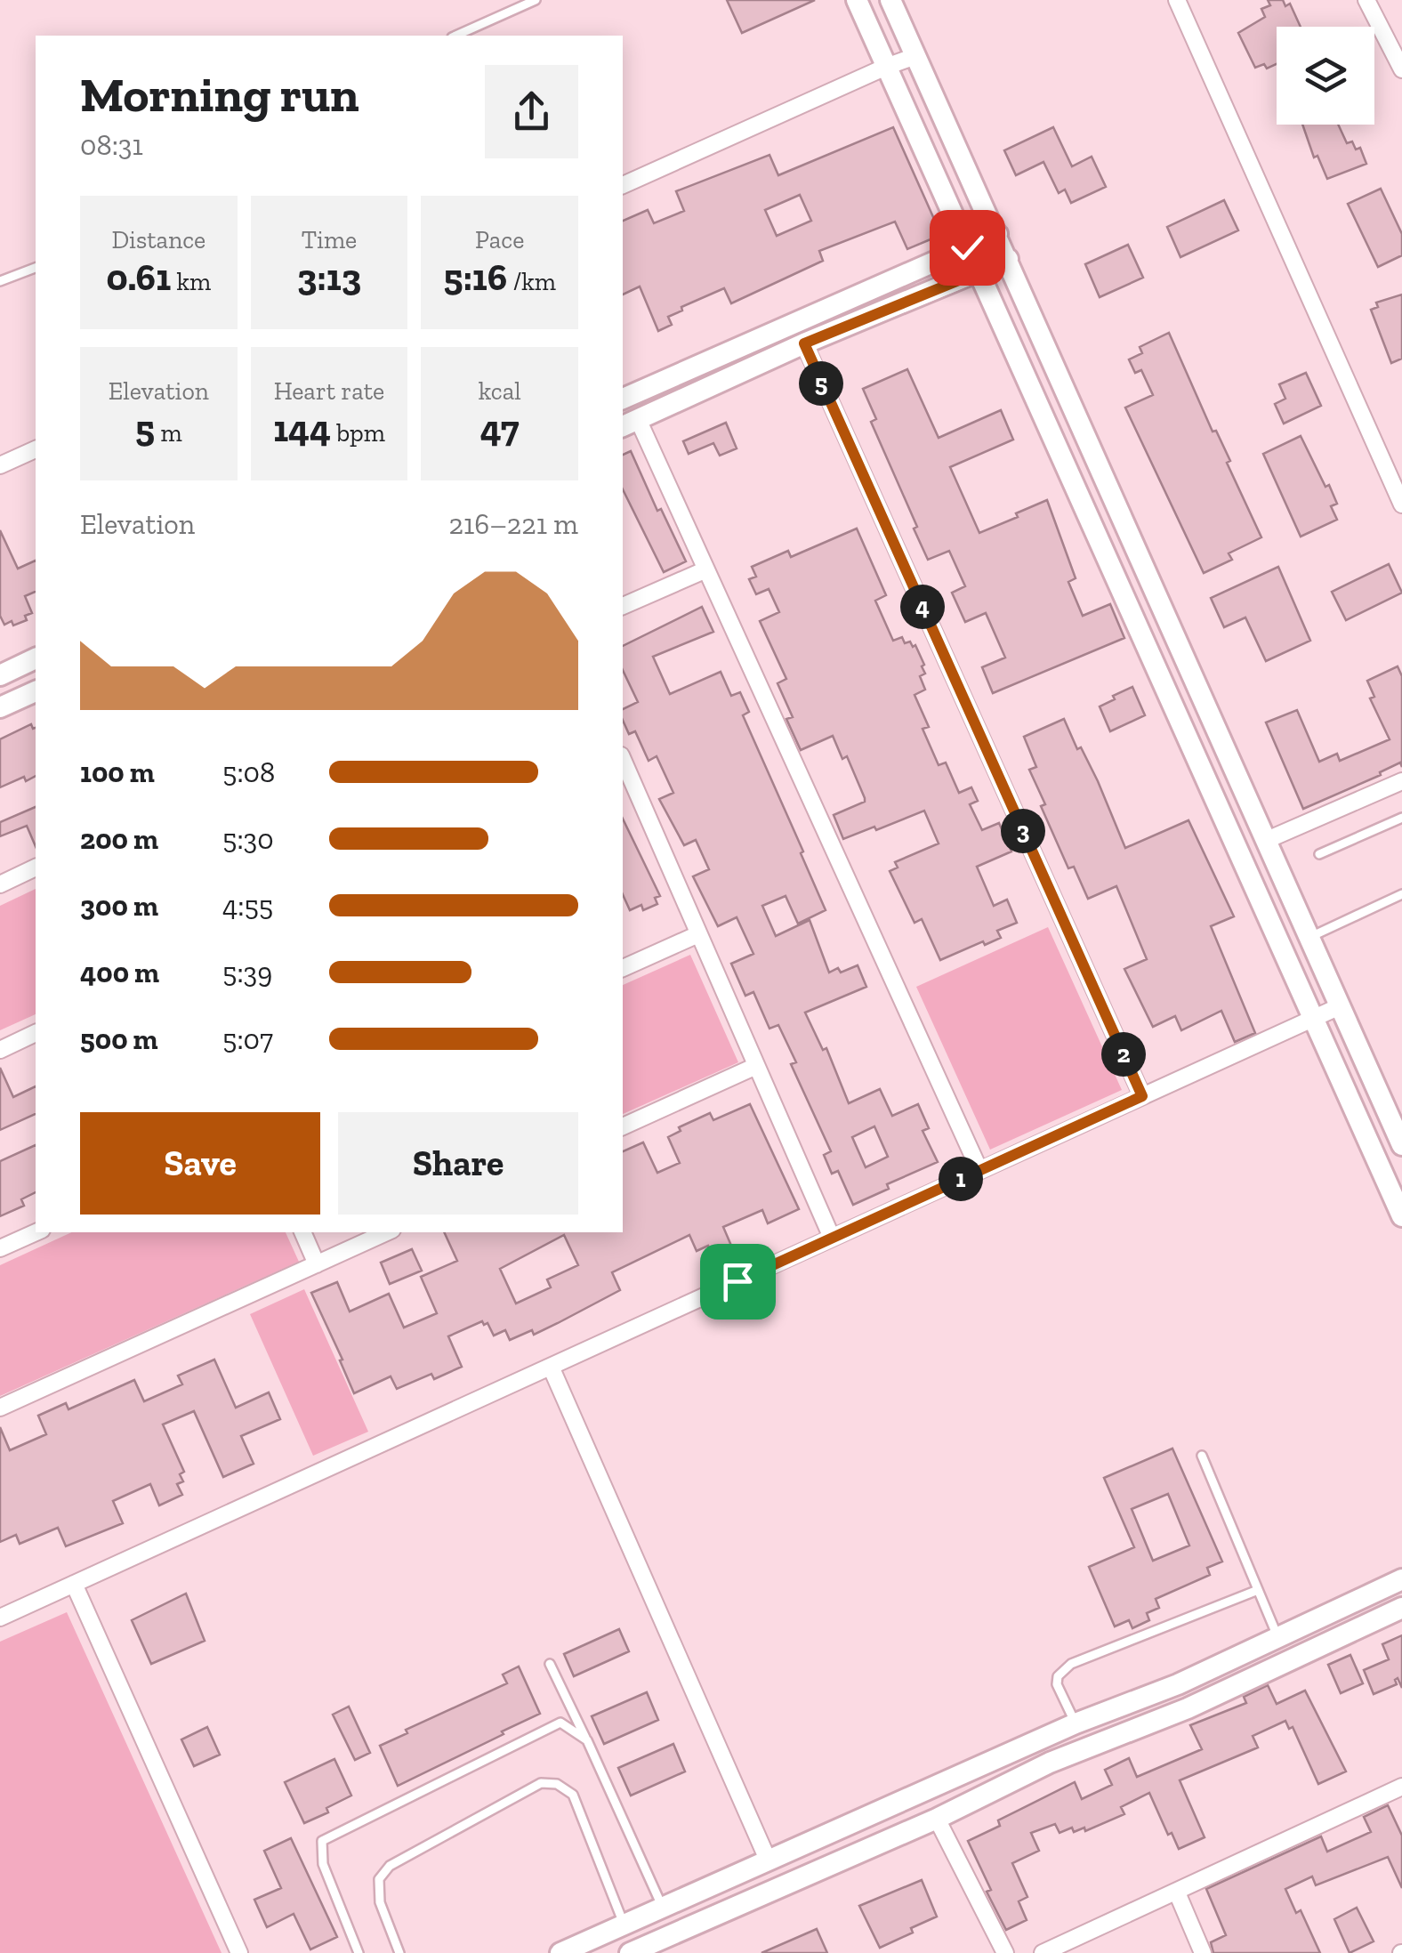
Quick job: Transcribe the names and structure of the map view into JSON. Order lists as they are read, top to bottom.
{
  "page": {
    "heading": ["Morning run", "08:31"],
    "stats": [
      ["Distance", "0.61 km"],
      ["Time", "3:13"],
      ["Pace", "5:16 /km"],
      ["Elevation", "5 m"],
      ["Heart rate", "144 bpm"],
      ["kcal", "47"]
    ],
    "pins": [
      "5",
      "4",
      "3",
      "2",
      "1"
    ],
    "chart": ["Elevation", "216–221 m"],
    "list": [
      {
        "name": "100 m",
        "note": "5:08"
      },
      {
        "name": "200 m",
        "note": "5:30"
      },
      {
        "name": "300 m",
        "note": "4:55"
      },
      {
        "name": "400 m",
        "note": "5:39"
      },
      {
        "name": "500 m",
        "note": "5:07"
      }
    ],
    "buttons": ["Save", "Share"]
  }
}
